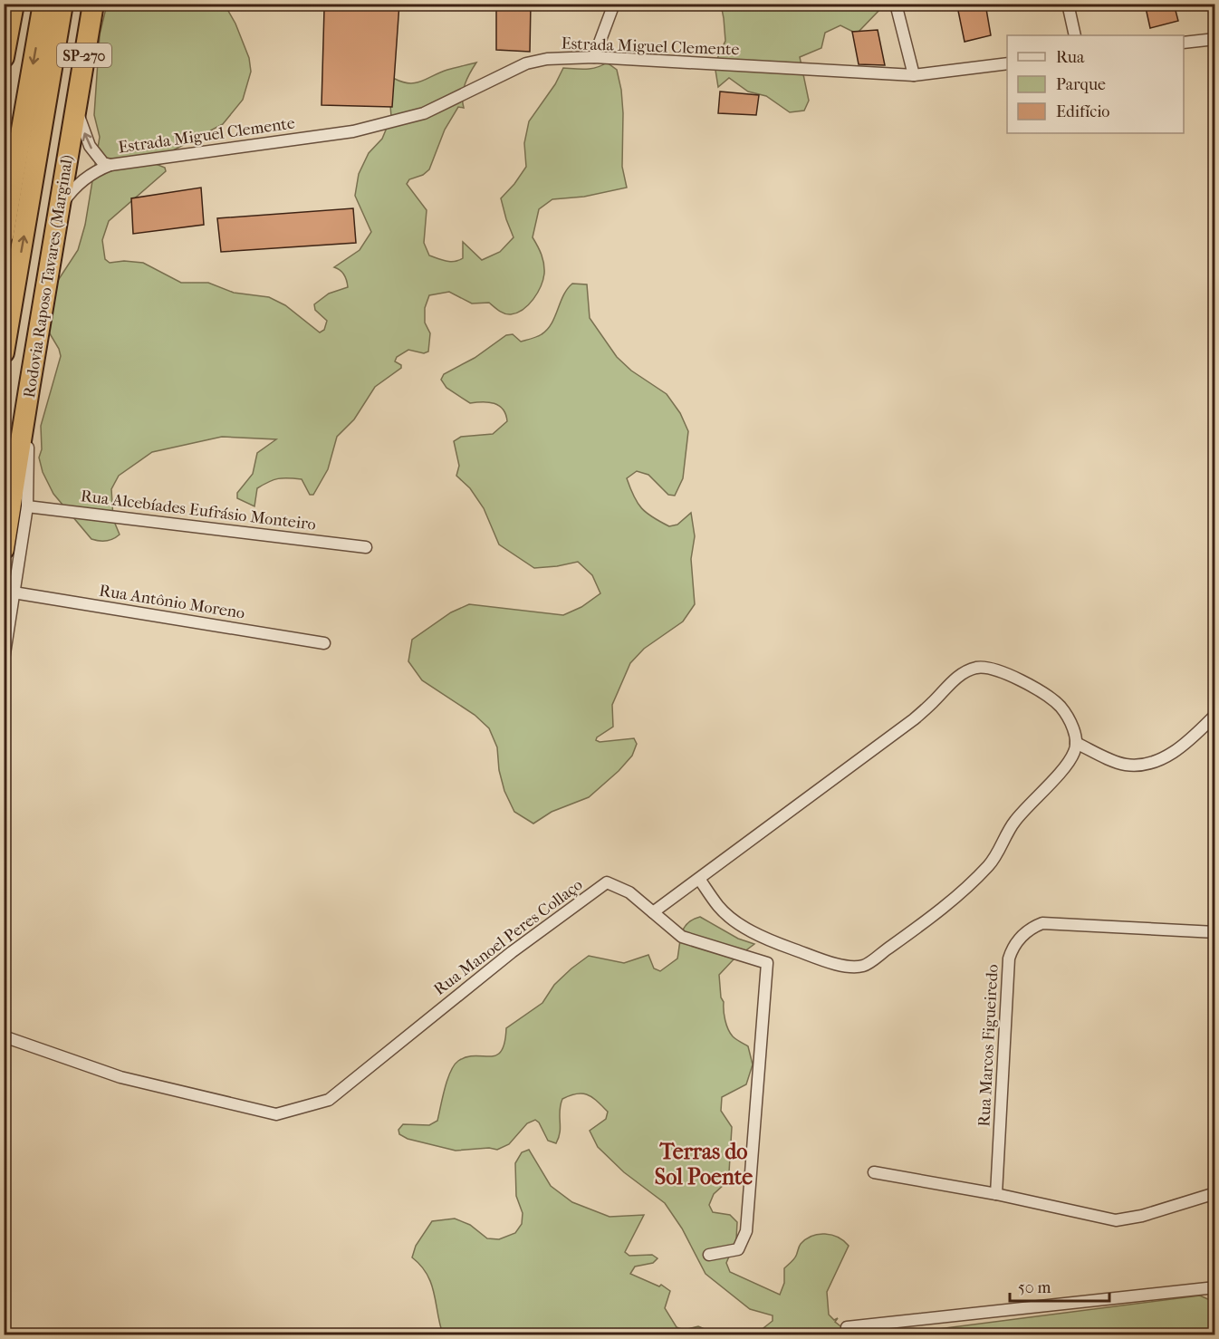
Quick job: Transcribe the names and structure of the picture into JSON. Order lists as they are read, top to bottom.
{
  "streets": {
    "highway": ["SP-270", "Rodovia Raposo Tavares (Marginal)"],
    "street": [
      "Estrada Miguel Clemente",
      "Rua Alcebíades Eufrásio Monteiro",
      "Rua Antônio Moreno",
      "Rua Manoel Peres Collaço",
      "Rua Marcos Figueiredo"
    ]
  },
  "crossings": [
    ["Estrada Miguel Clemente", "Rodovia Raposo Tavares (Marginal)"]
  ],
  "districts": ["Terras do Sol Poente"],
  "legend": ["Rua", "Parque", "Edifício"],
  "scale_bar": "50 m"
}
